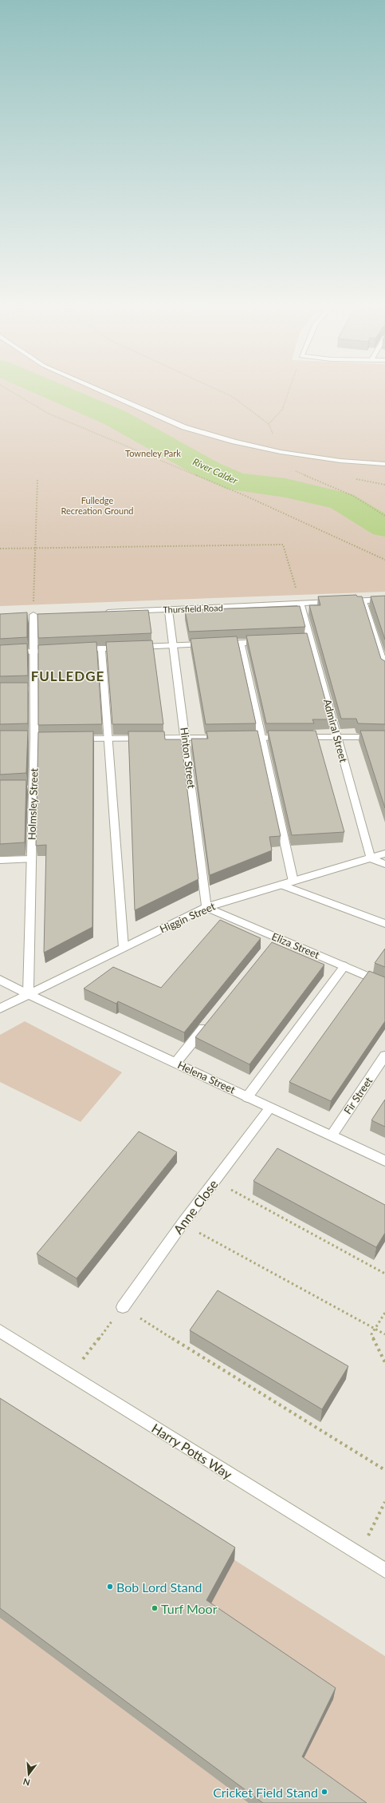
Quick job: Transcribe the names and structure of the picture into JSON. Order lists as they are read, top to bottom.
{
  "streets": {
    "street": [
      "Thursfield Road",
      "Admiral Street",
      "Hinton Street",
      "Holmsley Street",
      "Higgin Street",
      "Eliza Street",
      "Helena Street",
      "Fir Street",
      "Anne Close",
      "Harry Potts Way"
    ]
  },
  "crossings": [
    ["Thursfield Road", "Admiral Street"],
    ["Thursfield Road", "Hinton Street"],
    ["Admiral Street", "Higgin Street"],
    ["Hinton Street", "Higgin Street"],
    ["Hinton Street", "Eliza Street"],
    ["Holmsley Street", "Higgin Street"],
    ["Holmsley Street", "Helena Street"],
    ["Higgin Street", "Eliza Street"],
    ["Higgin Street", "Helena Street"],
    ["Helena Street", "Fir Street"],
    ["Helena Street", "Anne Close"]
  ],
  "districts": ["FULLEDGE"],
  "water": ["River Calder"],
  "parks": ["Towneley Park", "Fulledge Recreation Ground"],
  "places": ["Bob Lord Stand", "Turf Moor", "Cricket Field Stand"],
  "north": "bottom"
}
